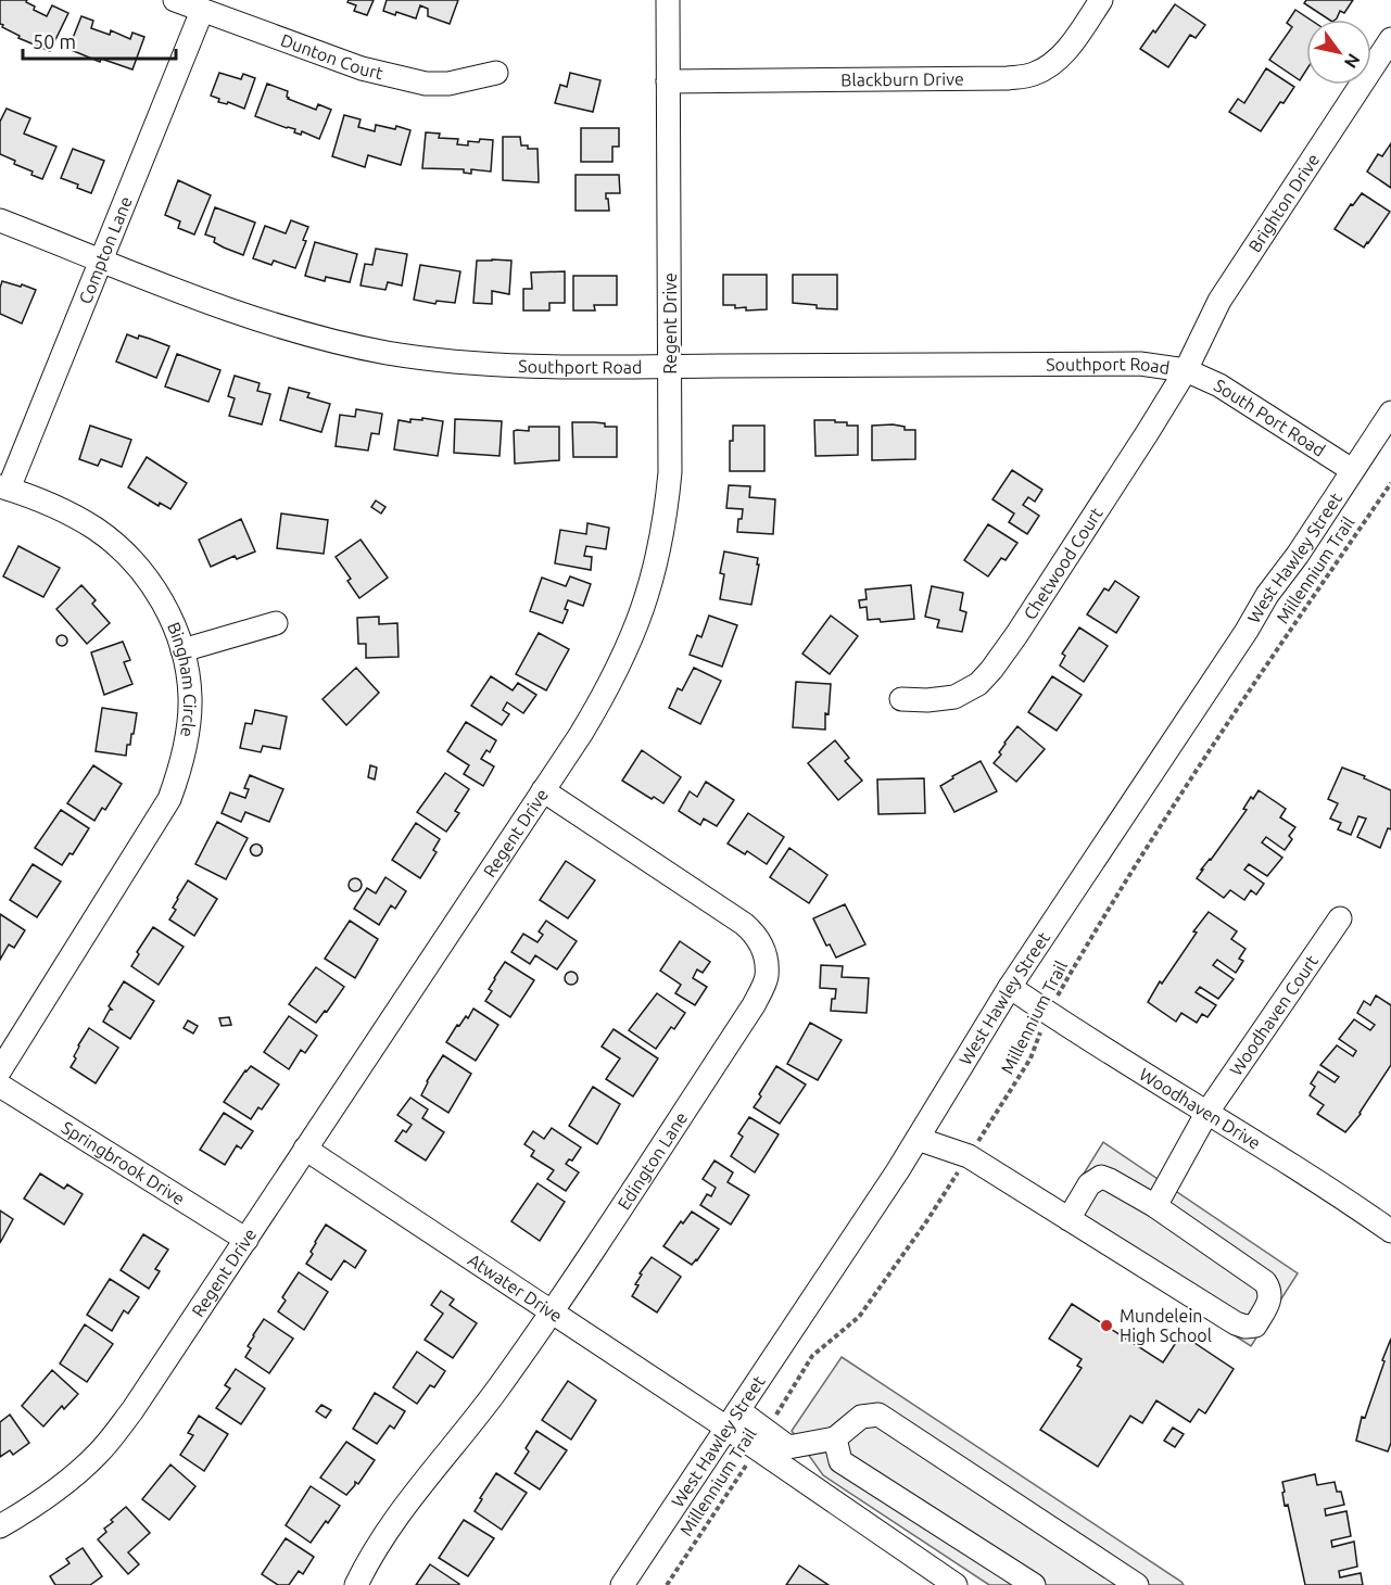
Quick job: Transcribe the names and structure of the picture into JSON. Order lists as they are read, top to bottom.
{
  "streets": {
    "street": [
      "Dunton Court",
      "Blackburn Drive",
      "Brighton Drive",
      "Compton Lane",
      "Regent Drive",
      "Southport Road",
      "South Port Road",
      "West Hawley Street",
      "Chetwood Court",
      "Bingham Circle",
      "Woodhaven Court",
      "Woodhaven Drive",
      "Edington Lane",
      "Springbrook Drive",
      "Atwater Drive"
    ],
    "path": ["Millennium Trail"]
  },
  "crossings": [
    ["Dunton Court", "Compton Lane"],
    ["Blackburn Drive", "Regent Drive"],
    ["Brighton Drive", "Southport Road"],
    ["Brighton Drive", "South Port Road"],
    ["Brighton Drive", "Chetwood Court"],
    ["Compton Lane", "Southport Road"],
    ["Compton Lane", "Bingham Circle"],
    ["Regent Drive", "Southport Road"],
    ["Regent Drive", "Edington Lane"],
    ["Regent Drive", "Springbrook Drive"],
    ["Regent Drive", "Atwater Drive"],
    ["Southport Road", "South Port Road"],
    ["Southport Road", "Chetwood Court"],
    ["South Port Road", "West Hawley Street"],
    ["South Port Road", "Chetwood Court"],
    ["West Hawley Street", "Woodhaven Drive"],
    ["West Hawley Street", "Atwater Drive"],
    ["Millennium Trail", "Woodhaven Drive"],
    ["Millennium Trail", "Atwater Drive"],
    ["Woodhaven Court", "Woodhaven Drive"],
    ["Edington Lane", "Atwater Drive"]
  ],
  "places": ["Mundelein High School"],
  "scale_bar": "50 m",
  "north": "bottom right"
}
